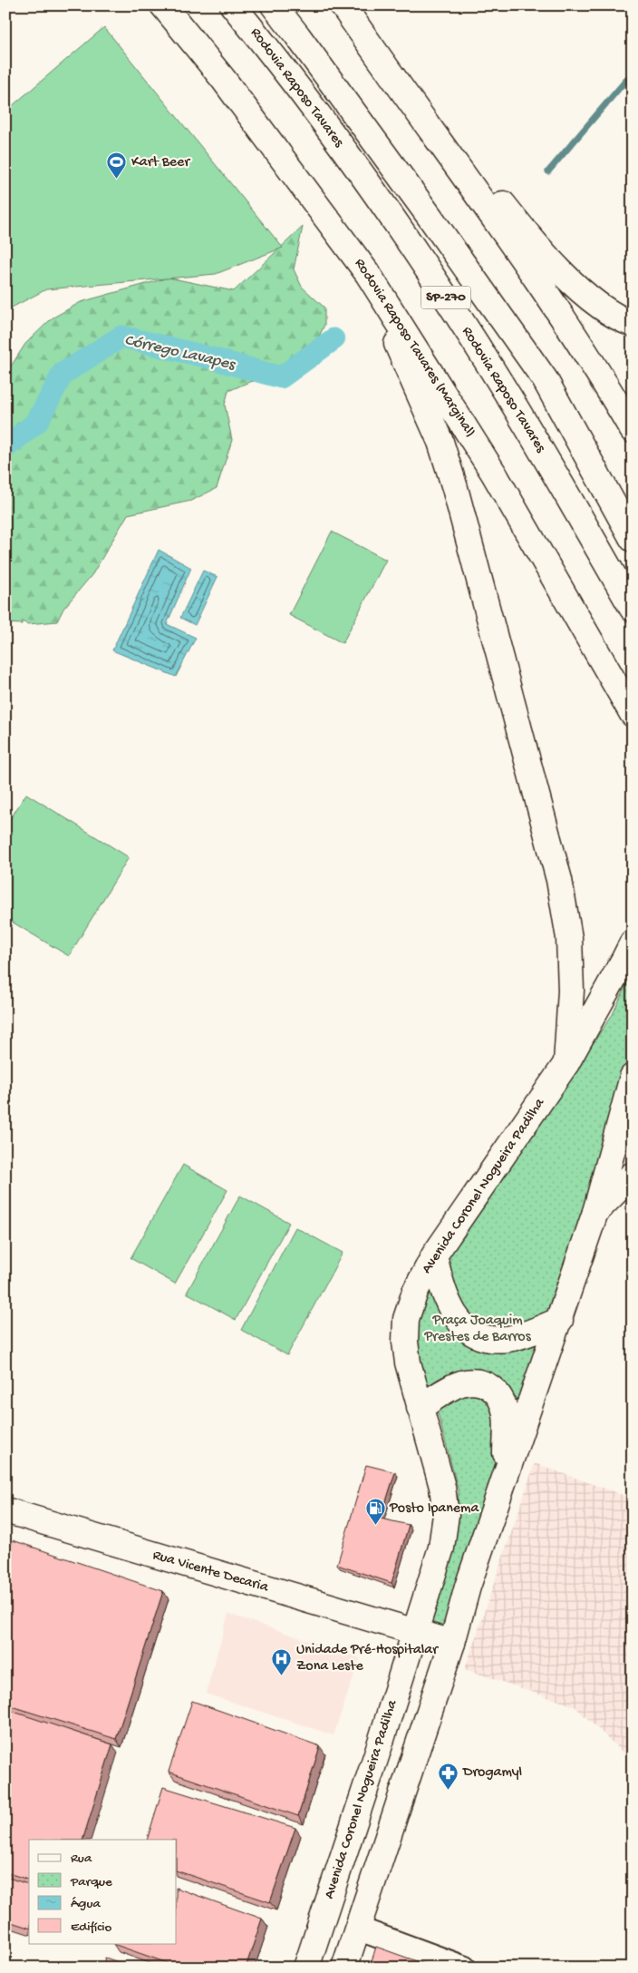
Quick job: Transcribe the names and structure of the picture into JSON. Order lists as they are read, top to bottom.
{
  "streets": {
    "main road": [
      "Rodovia Raposo Tavares",
      "SP-270",
      "Rodovia Raposo Tavares (Marginal)",
      "Avenida Coronel Nogueira Padilha",
      "Rua Vicente Decaria"
    ]
  },
  "crossings": [
    ["Avenida Coronel Nogueira Padilha", "Rua Vicente Decaria"]
  ],
  "water": ["Córrego Lavapes"],
  "parks": ["Praça Joaquim Prestes de Barros"],
  "places": {
    "sports": ["Kart Beer"],
    "fuel station": ["Posto Ipanema"],
    "hospital": ["Unidade Pré-Hospitalar Zona Leste"],
    "pharmacy": ["Drogamyl"]
  },
  "legend": [
    "Rua",
    "Parque",
    "Água",
    "Edifício"
  ]
}
